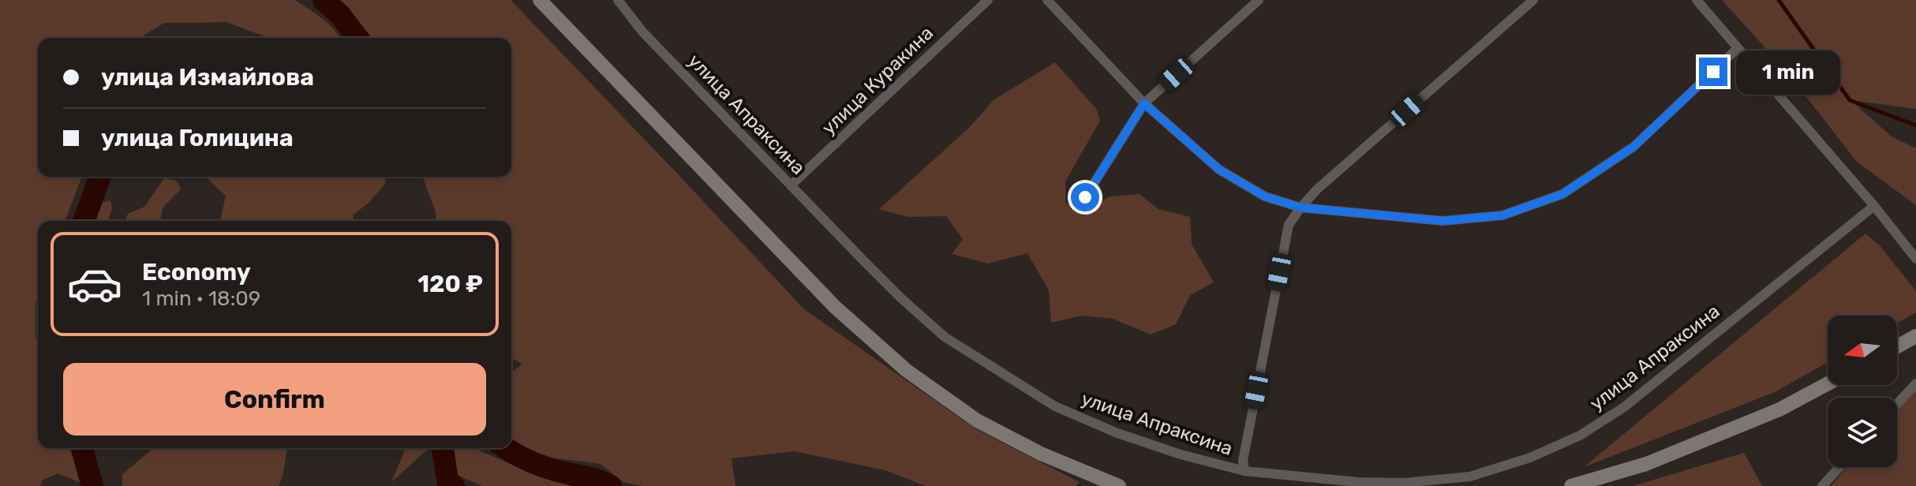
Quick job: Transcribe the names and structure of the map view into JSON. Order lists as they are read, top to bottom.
{
  "streets": {
    "street": ["улица Куракина", "улица Апраксина"]
  },
  "crossings": [
    ["улица Куракина", "улица Апраксина"]
  ],
  "north": "left",
  "page": {
    "banner": ["улица Измайлова", "улица Голицина"],
    "bubble": "1 min",
    "list": [
      {
        "name": "Economy",
        "note": "1 min · 18:09",
        "value": "120 ₽"
      }
    ],
    "buttons": "Confirm"
  }
}
